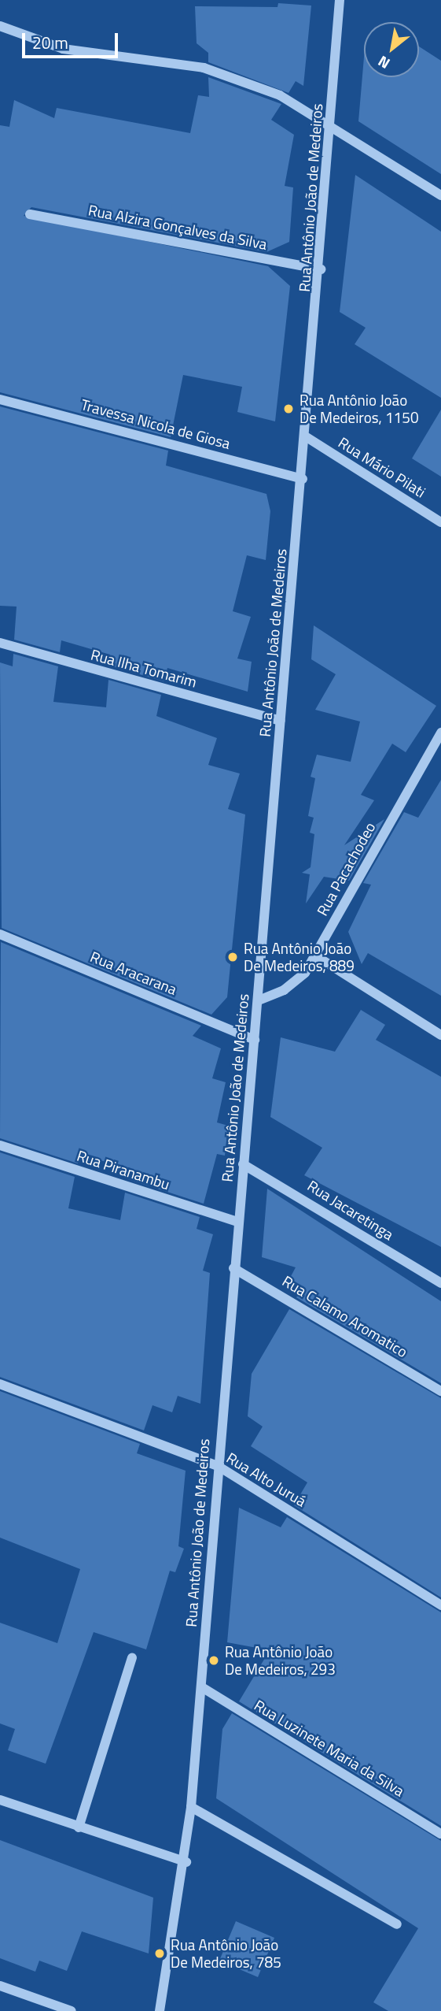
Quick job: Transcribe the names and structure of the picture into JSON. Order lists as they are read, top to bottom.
{
  "streets": {
    "street": [
      "Rua Antônio João de Medeiros",
      "Rua Alzira Gonçalves da Silva",
      "Travessa Nicola de Giosa",
      "Rua Mário Pilati",
      "Rua Ilha Tomarim",
      "Rua Pacachodeo",
      "Rua Aracarana",
      "Rua Piranambu",
      "Rua Jacaretinga",
      "Rua Calamo Aromatico",
      "Rua Alto Juruá",
      "Rua Luzinete Maria da Silva"
    ]
  },
  "crossings": [
    ["Rua Antônio João de Medeiros", "Rua Alzira Gonçalves da Silva"],
    ["Rua Antônio João de Medeiros", "Travessa Nicola de Giosa"],
    ["Rua Antônio João de Medeiros", "Rua Mário Pilati"],
    ["Rua Antônio João de Medeiros", "Rua Ilha Tomarim"],
    ["Rua Antônio João de Medeiros", "Rua Pacachodeo"],
    ["Rua Antônio João de Medeiros", "Rua Aracarana"],
    ["Rua Antônio João de Medeiros", "Rua Piranambu"],
    ["Rua Antônio João de Medeiros", "Rua Jacaretinga"],
    ["Rua Antônio João de Medeiros", "Rua Calamo Aromatico"],
    ["Rua Antônio João de Medeiros", "Rua Alto Juruá"],
    ["Rua Antônio João de Medeiros", "Rua Luzinete Maria da Silva"]
  ],
  "places": [
    "Rua Antônio João De Medeiros, 1150",
    "Rua Antônio João De Medeiros, 889",
    "Rua Antônio João De Medeiros, 293",
    "Rua Antônio João De Medeiros, 785"
  ],
  "scale_bar": "20 m",
  "north": "bottom left"
}
